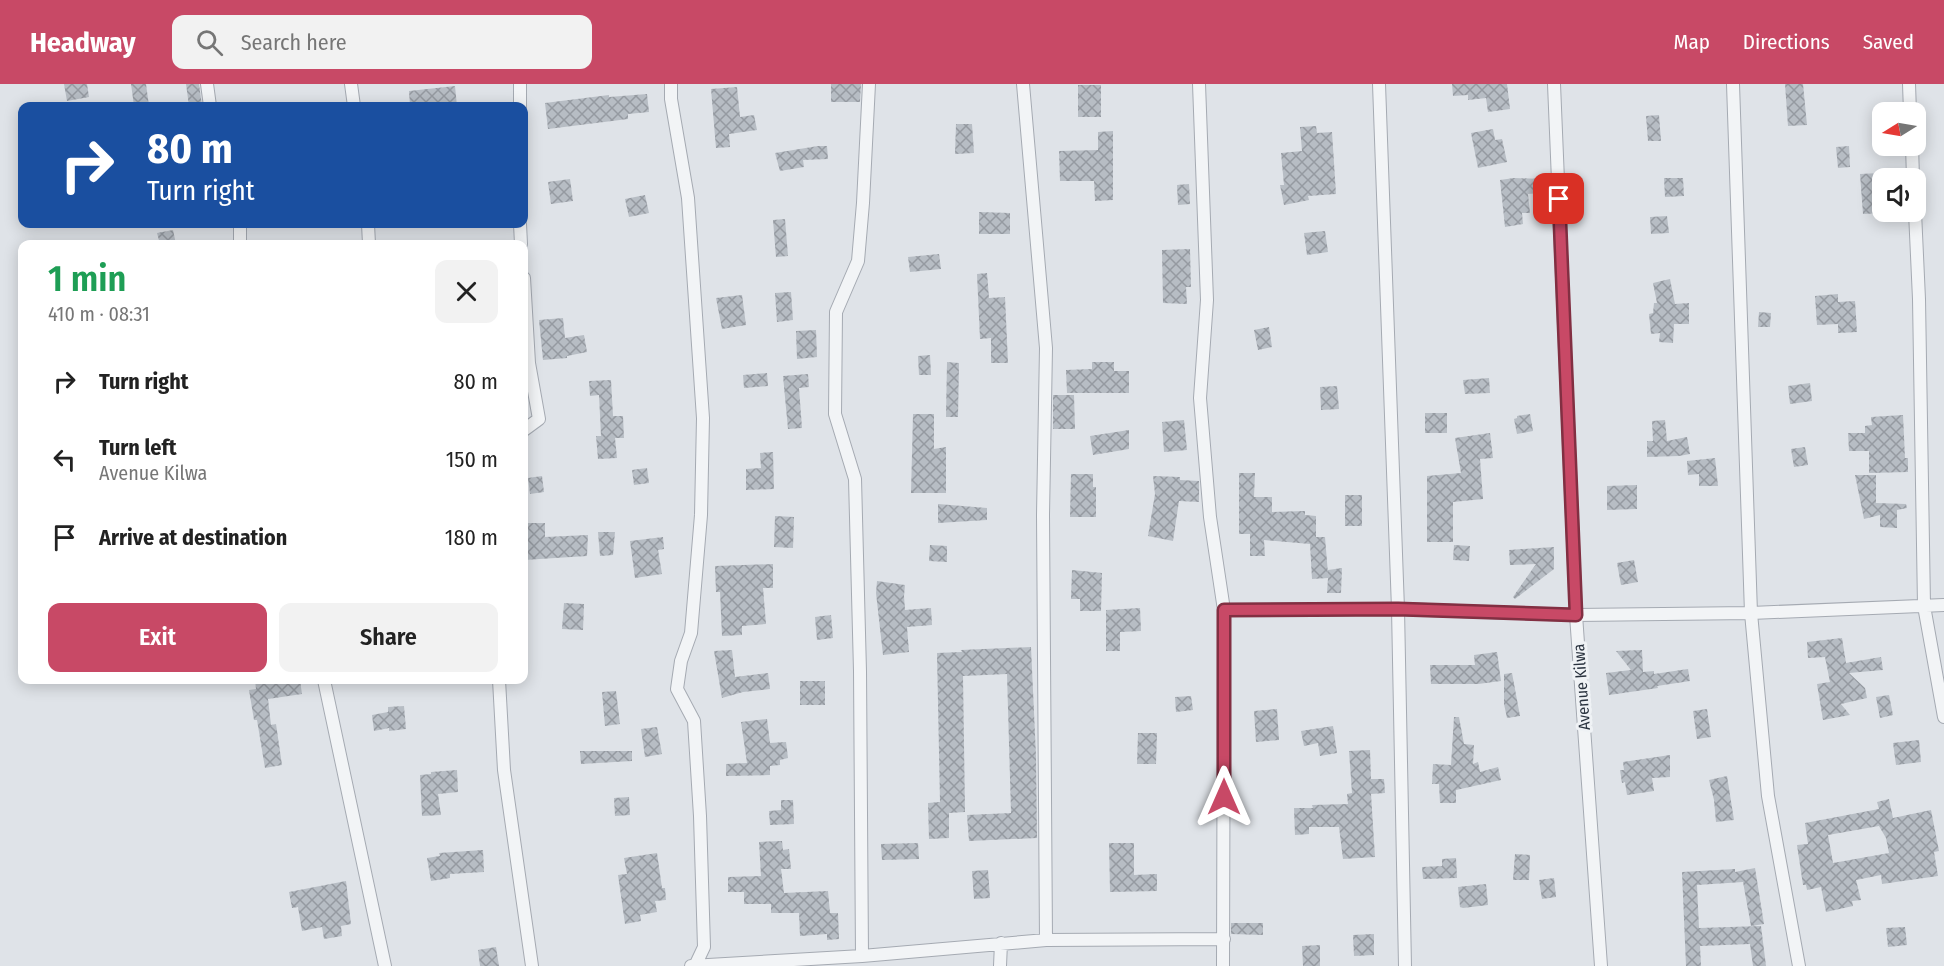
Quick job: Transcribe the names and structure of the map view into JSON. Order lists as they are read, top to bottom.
{
  "streets": {
    "street": ["Avenue Kilwa"]
  },
  "north": "left",
  "page": {
    "header": "Headway",
    "search": "Search here",
    "nav": ["Map", "Directions", "Saved"],
    "turn": ["80 m", "Turn right"],
    "heading": ["1 min", "410 m · 08:31"],
    "list": [
      {
        "name": "Turn right",
        "value": "80 m"
      },
      {
        "name": "Turn left",
        "note": "Avenue Kilwa",
        "value": "150 m"
      },
      {
        "name": "Arrive at destination",
        "value": "180 m"
      }
    ],
    "buttons": ["Exit", "Share"]
  }
}
